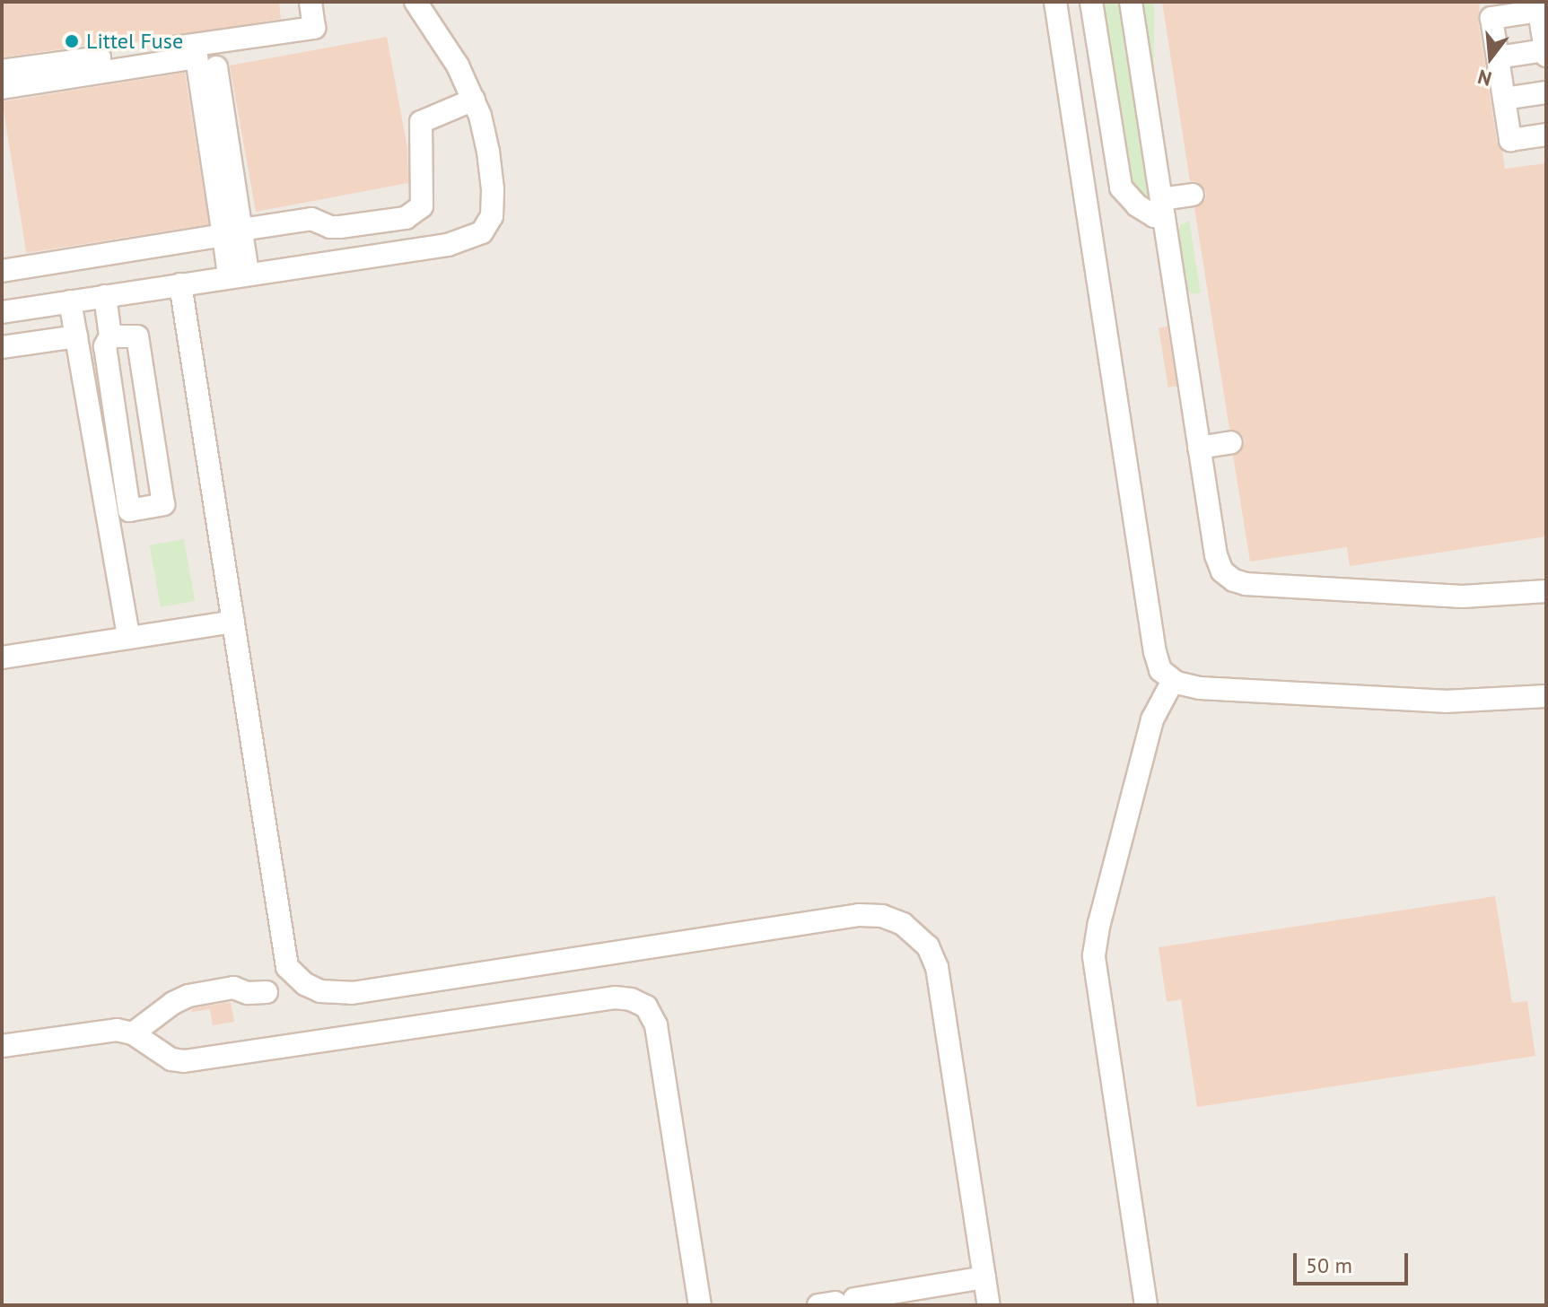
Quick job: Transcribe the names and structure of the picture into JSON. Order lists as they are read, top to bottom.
{
  "places": ["Littel Fuse"],
  "scale_bar": "50 m",
  "north": "bottom"
}
